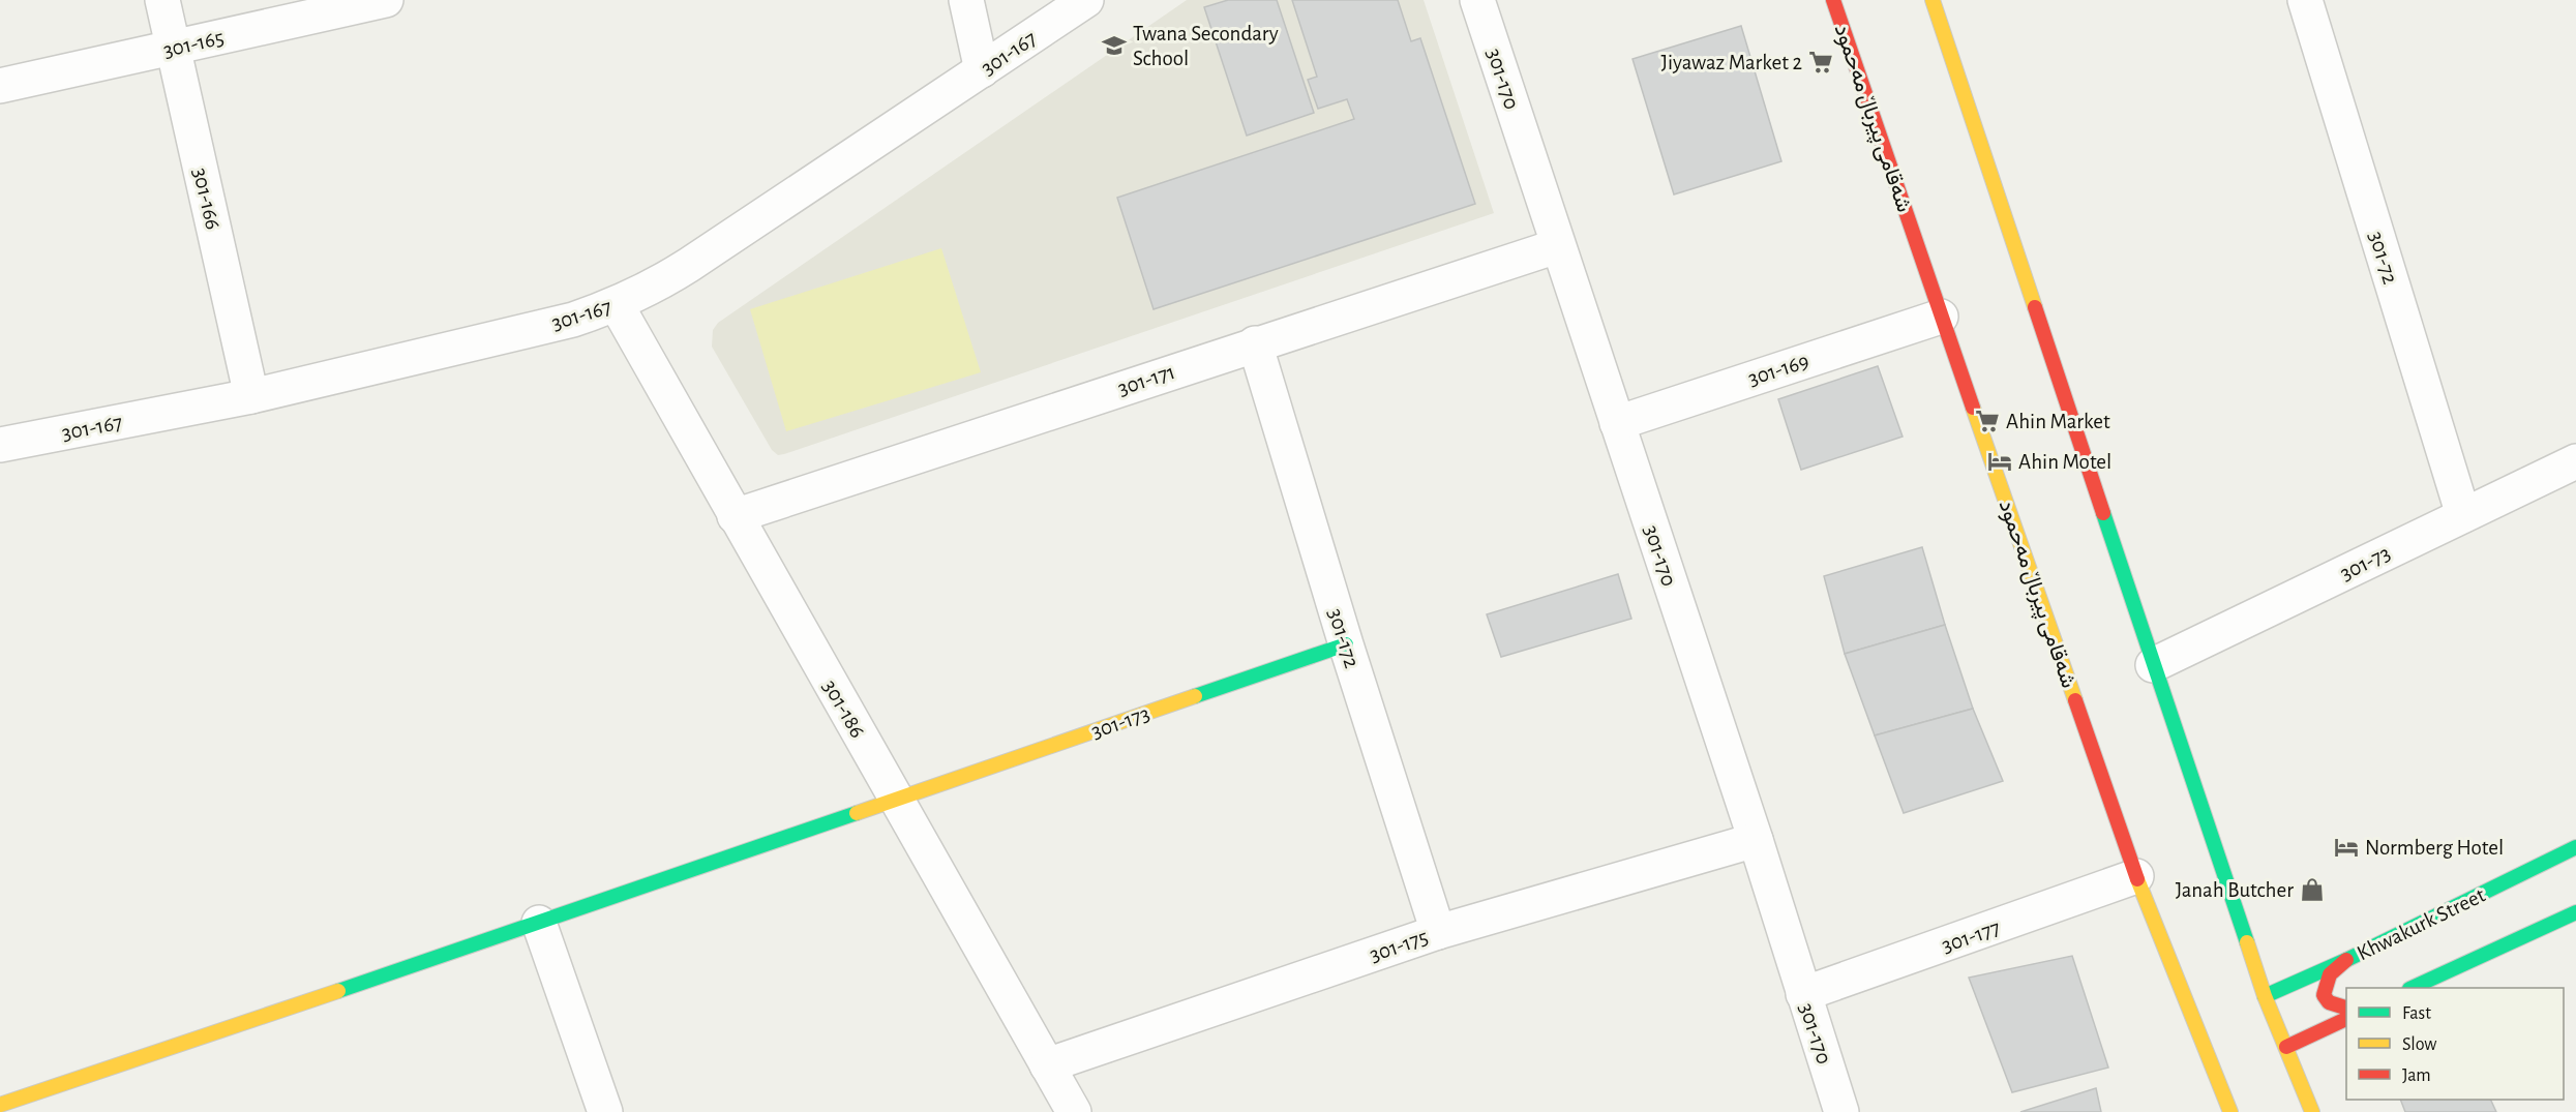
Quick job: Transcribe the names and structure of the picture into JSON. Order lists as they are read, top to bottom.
{
  "streets": {
    "main road": ["شەقامی پیرباڵ مەحمود", "301-173", "Khwakurk Street"],
    "street": [
      "301-165",
      "301-167",
      "301-170",
      "301-166",
      "301-72",
      "301-169",
      "301-171",
      "301-73",
      "301-172",
      "301-186",
      "301-177",
      "301-175"
    ]
  },
  "crossings": [
    ["301-165", "301-166"],
    ["301-167", "301-166"],
    ["301-167", "301-186"],
    ["301-170", "301-169"],
    ["301-170", "301-171"],
    ["301-170", "301-177"],
    ["301-170", "301-175"],
    ["شەقامی پیرباڵ مەحمود", "301-169"],
    ["شەقامی پیرباڵ مەحمود", "301-177"],
    ["301-72", "301-73"],
    ["301-171", "301-172"],
    ["301-171", "301-186"],
    ["301-172", "301-173"],
    ["301-172", "301-175"],
    ["301-186", "301-173"],
    ["301-186", "301-175"]
  ],
  "places": {
    "school or university": ["Twana Secondary School"],
    "supermarket": ["Jiyawaz Market 2", "Ahin Market"],
    "hotel": ["Ahin Motel", "Normberg Hotel"],
    "shop": ["Janah Butcher"]
  },
  "legend": ["Fast", "Slow", "Jam"]
}
